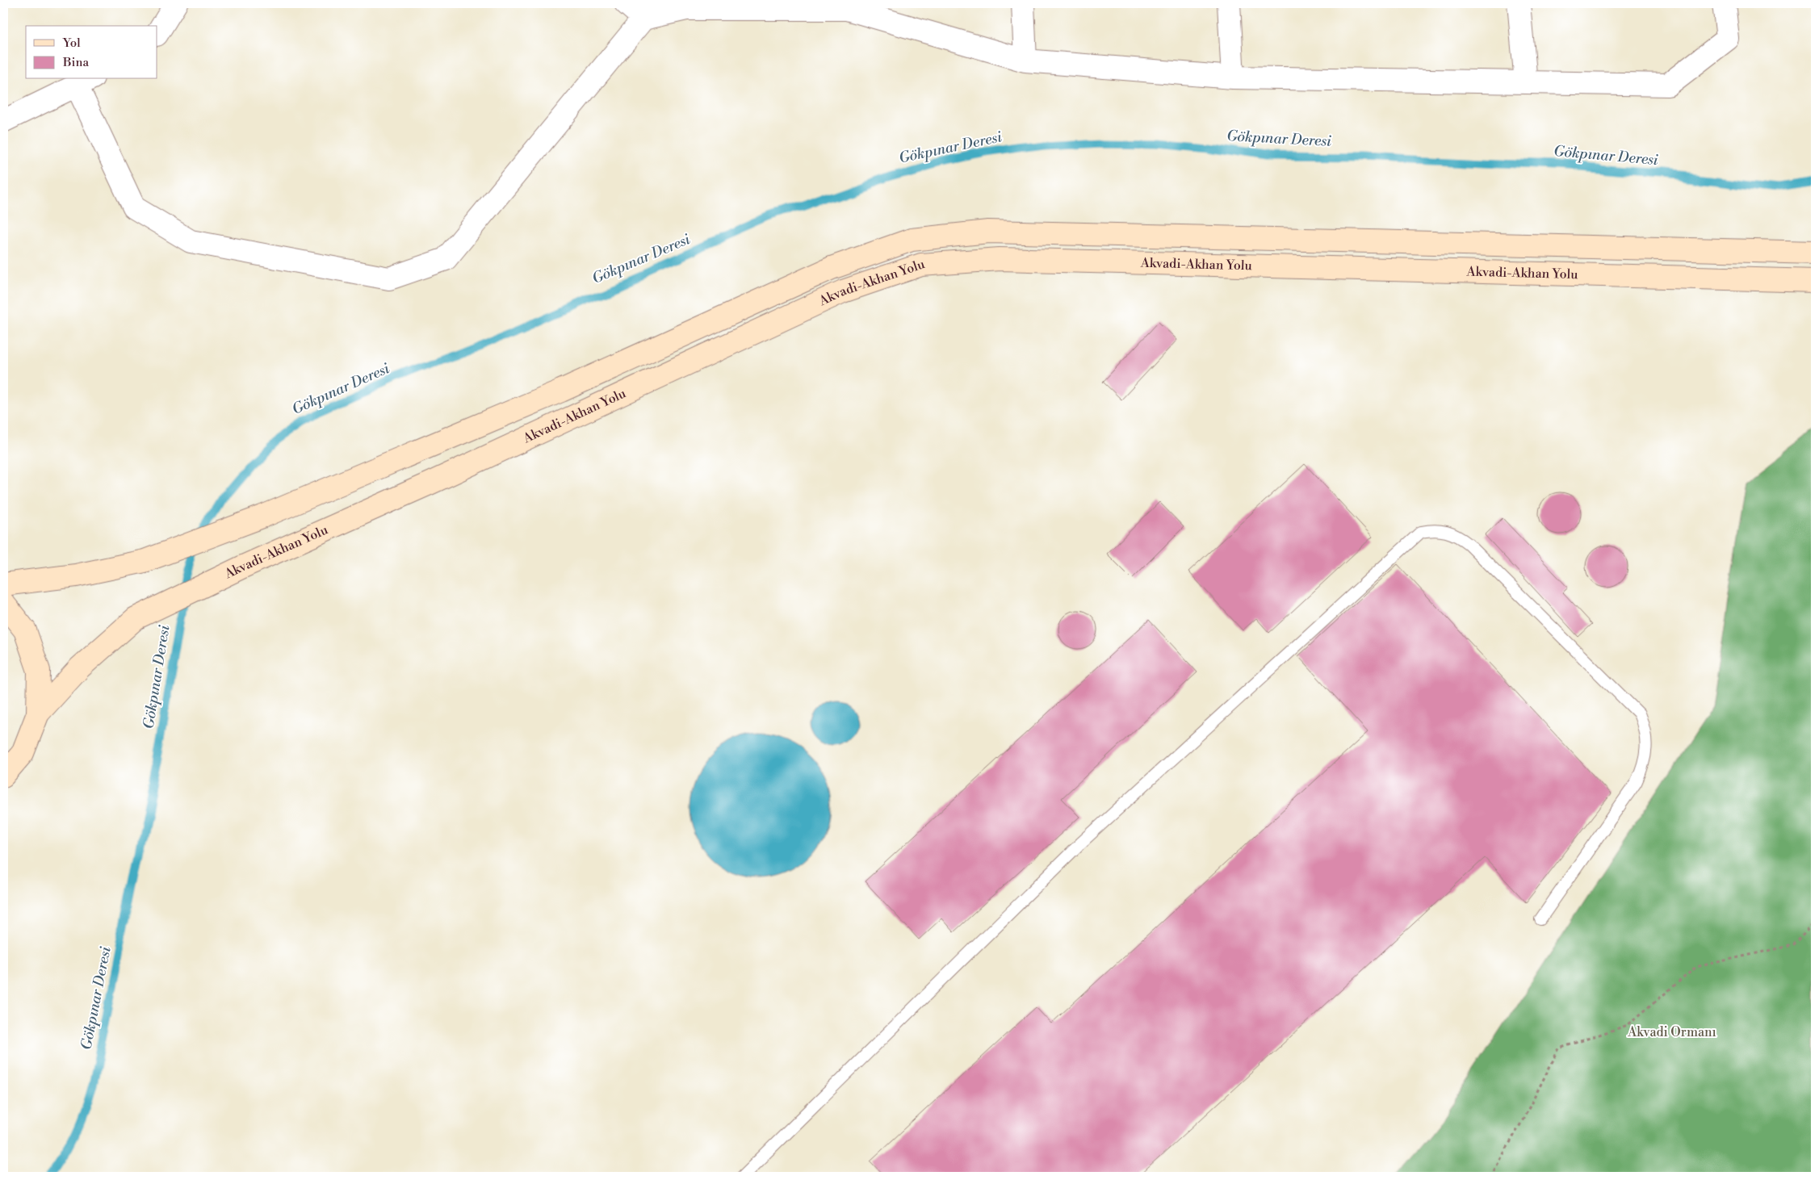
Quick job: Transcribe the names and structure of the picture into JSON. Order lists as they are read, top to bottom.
{
  "streets": {
    "main road": ["Akvadi-Akhan Yolu"]
  },
  "water": ["Gökpınar Deresi"],
  "parks": ["Akvadi Ormanı"],
  "legend": ["Yol", "Bina"]
}
